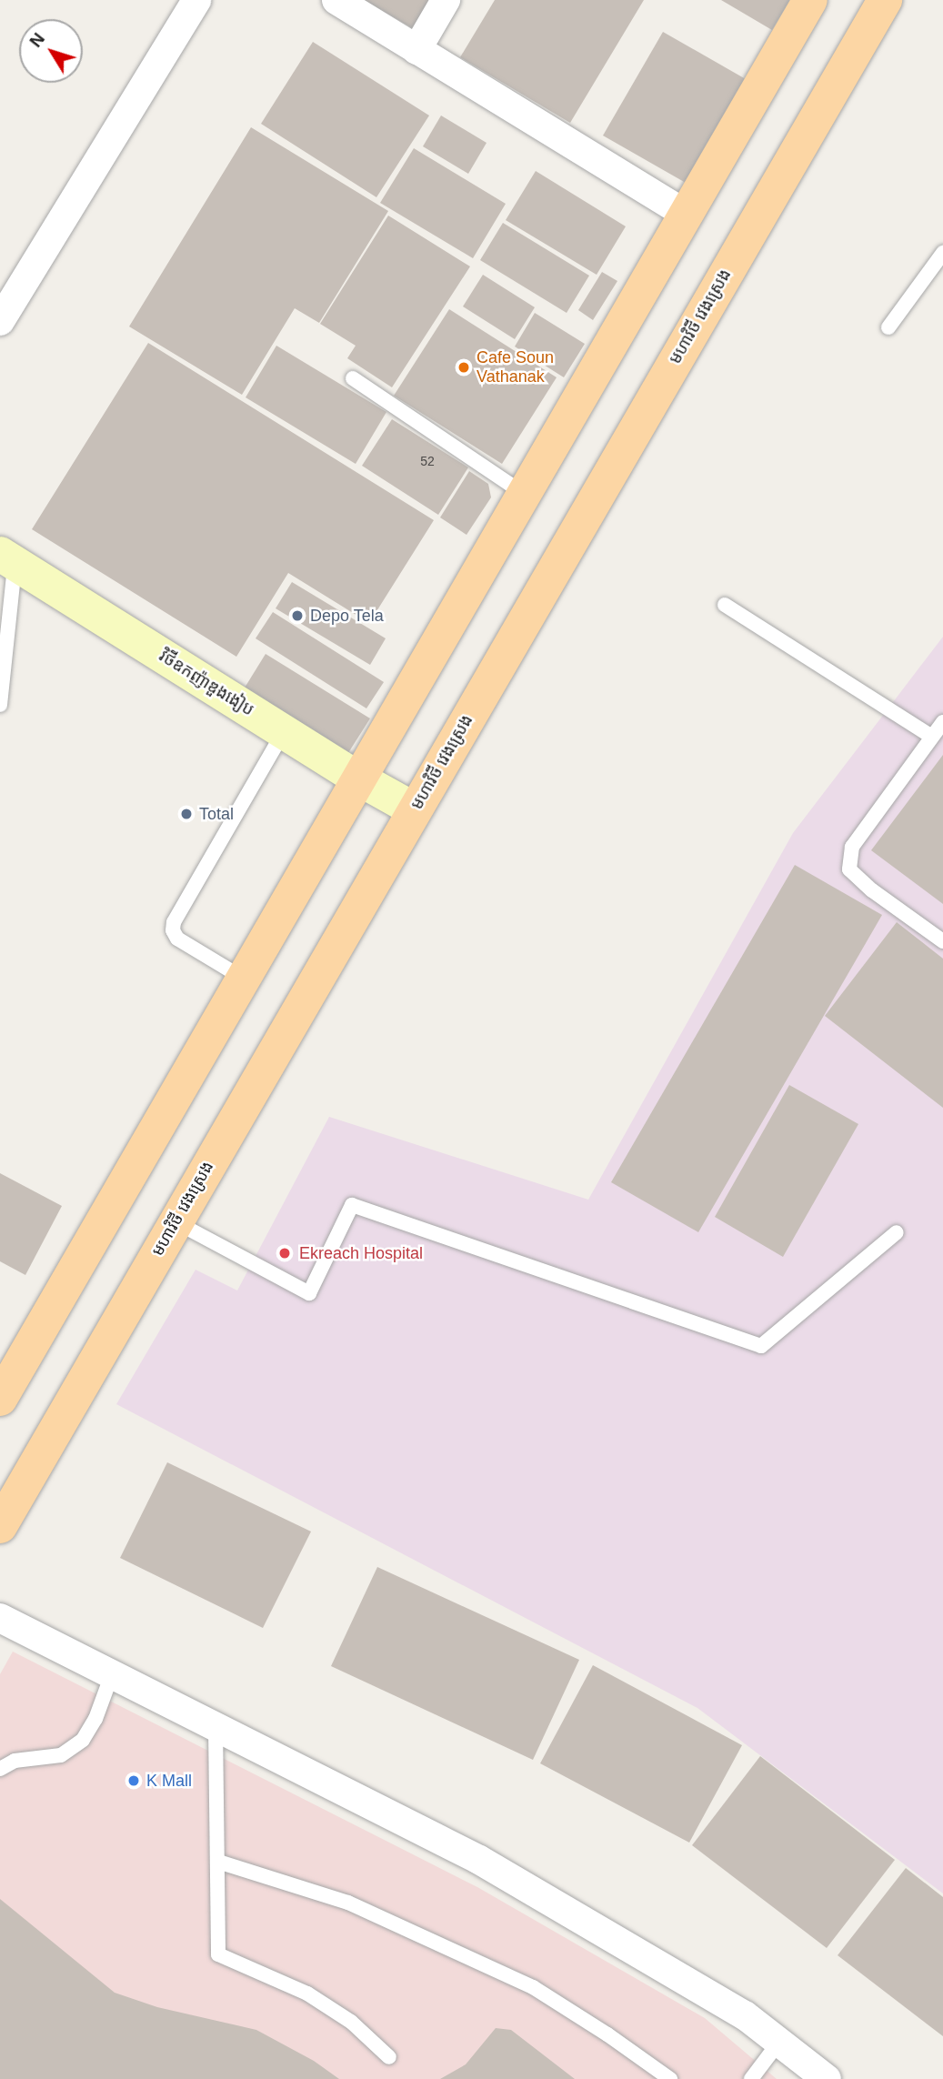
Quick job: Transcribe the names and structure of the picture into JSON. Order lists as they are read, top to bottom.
{
  "streets": {
    "main road": ["មហាវិថី វេងស្រេង"],
    "street": ["វិថីឧកញ៉ាឌួងងៀប"]
  },
  "crossings": [
    ["មហាវិថី វេងស្រេង", "វិថីឧកញ៉ាឌួងងៀប"]
  ],
  "places": [
    "Cafe Soun Vathanak",
    "Depo Tela",
    "Total",
    "Ekreach Hospital",
    "K Mall"
  ],
  "house_numbers": ["52"],
  "north": "top left"
}
